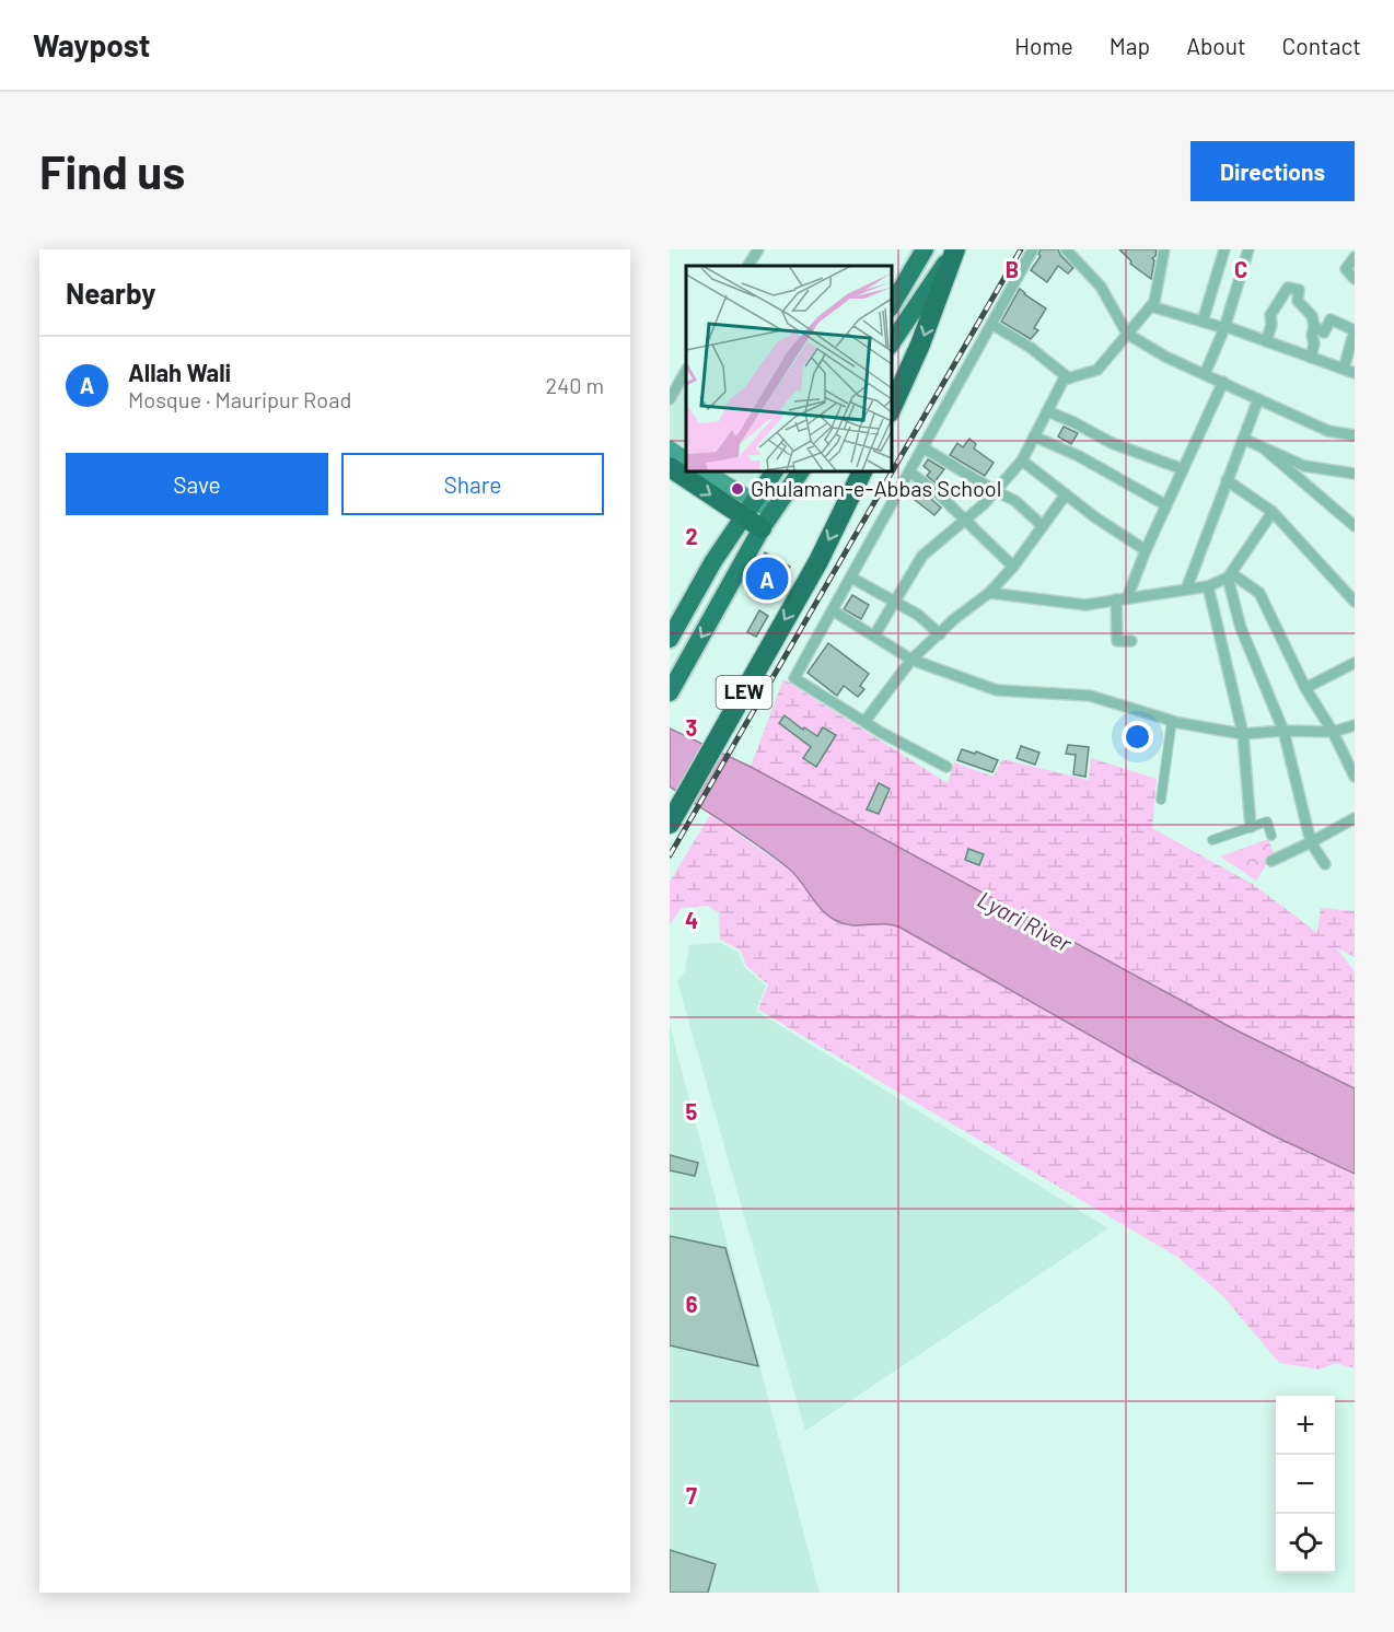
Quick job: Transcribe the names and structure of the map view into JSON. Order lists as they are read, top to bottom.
{
  "streets": {
    "highway": ["LEW"]
  },
  "water": ["Lyari River"],
  "places": ["Ghulaman-e-Abbas School"],
  "page": {
    "header": "Waypost",
    "nav": [
      "Home",
      "Map",
      "About",
      "Contact"
    ],
    "buttons": [
      "Directions",
      ["Save", "Share"]
    ],
    "title": "Find us",
    "heading": "Nearby",
    "list": [
      {
        "mark": "A",
        "name": "Allah Wali",
        "note": "Mosque · Mauripur Road",
        "value": "240 m"
      }
    ],
    "pins": "A",
    "map_buttons": ["+", "−"]
  },
  "grid": {
    "columns": ["B", "C"],
    "rows": [
      "2",
      "3",
      "4",
      "5",
      "6",
      "7"
    ]
  }
}
